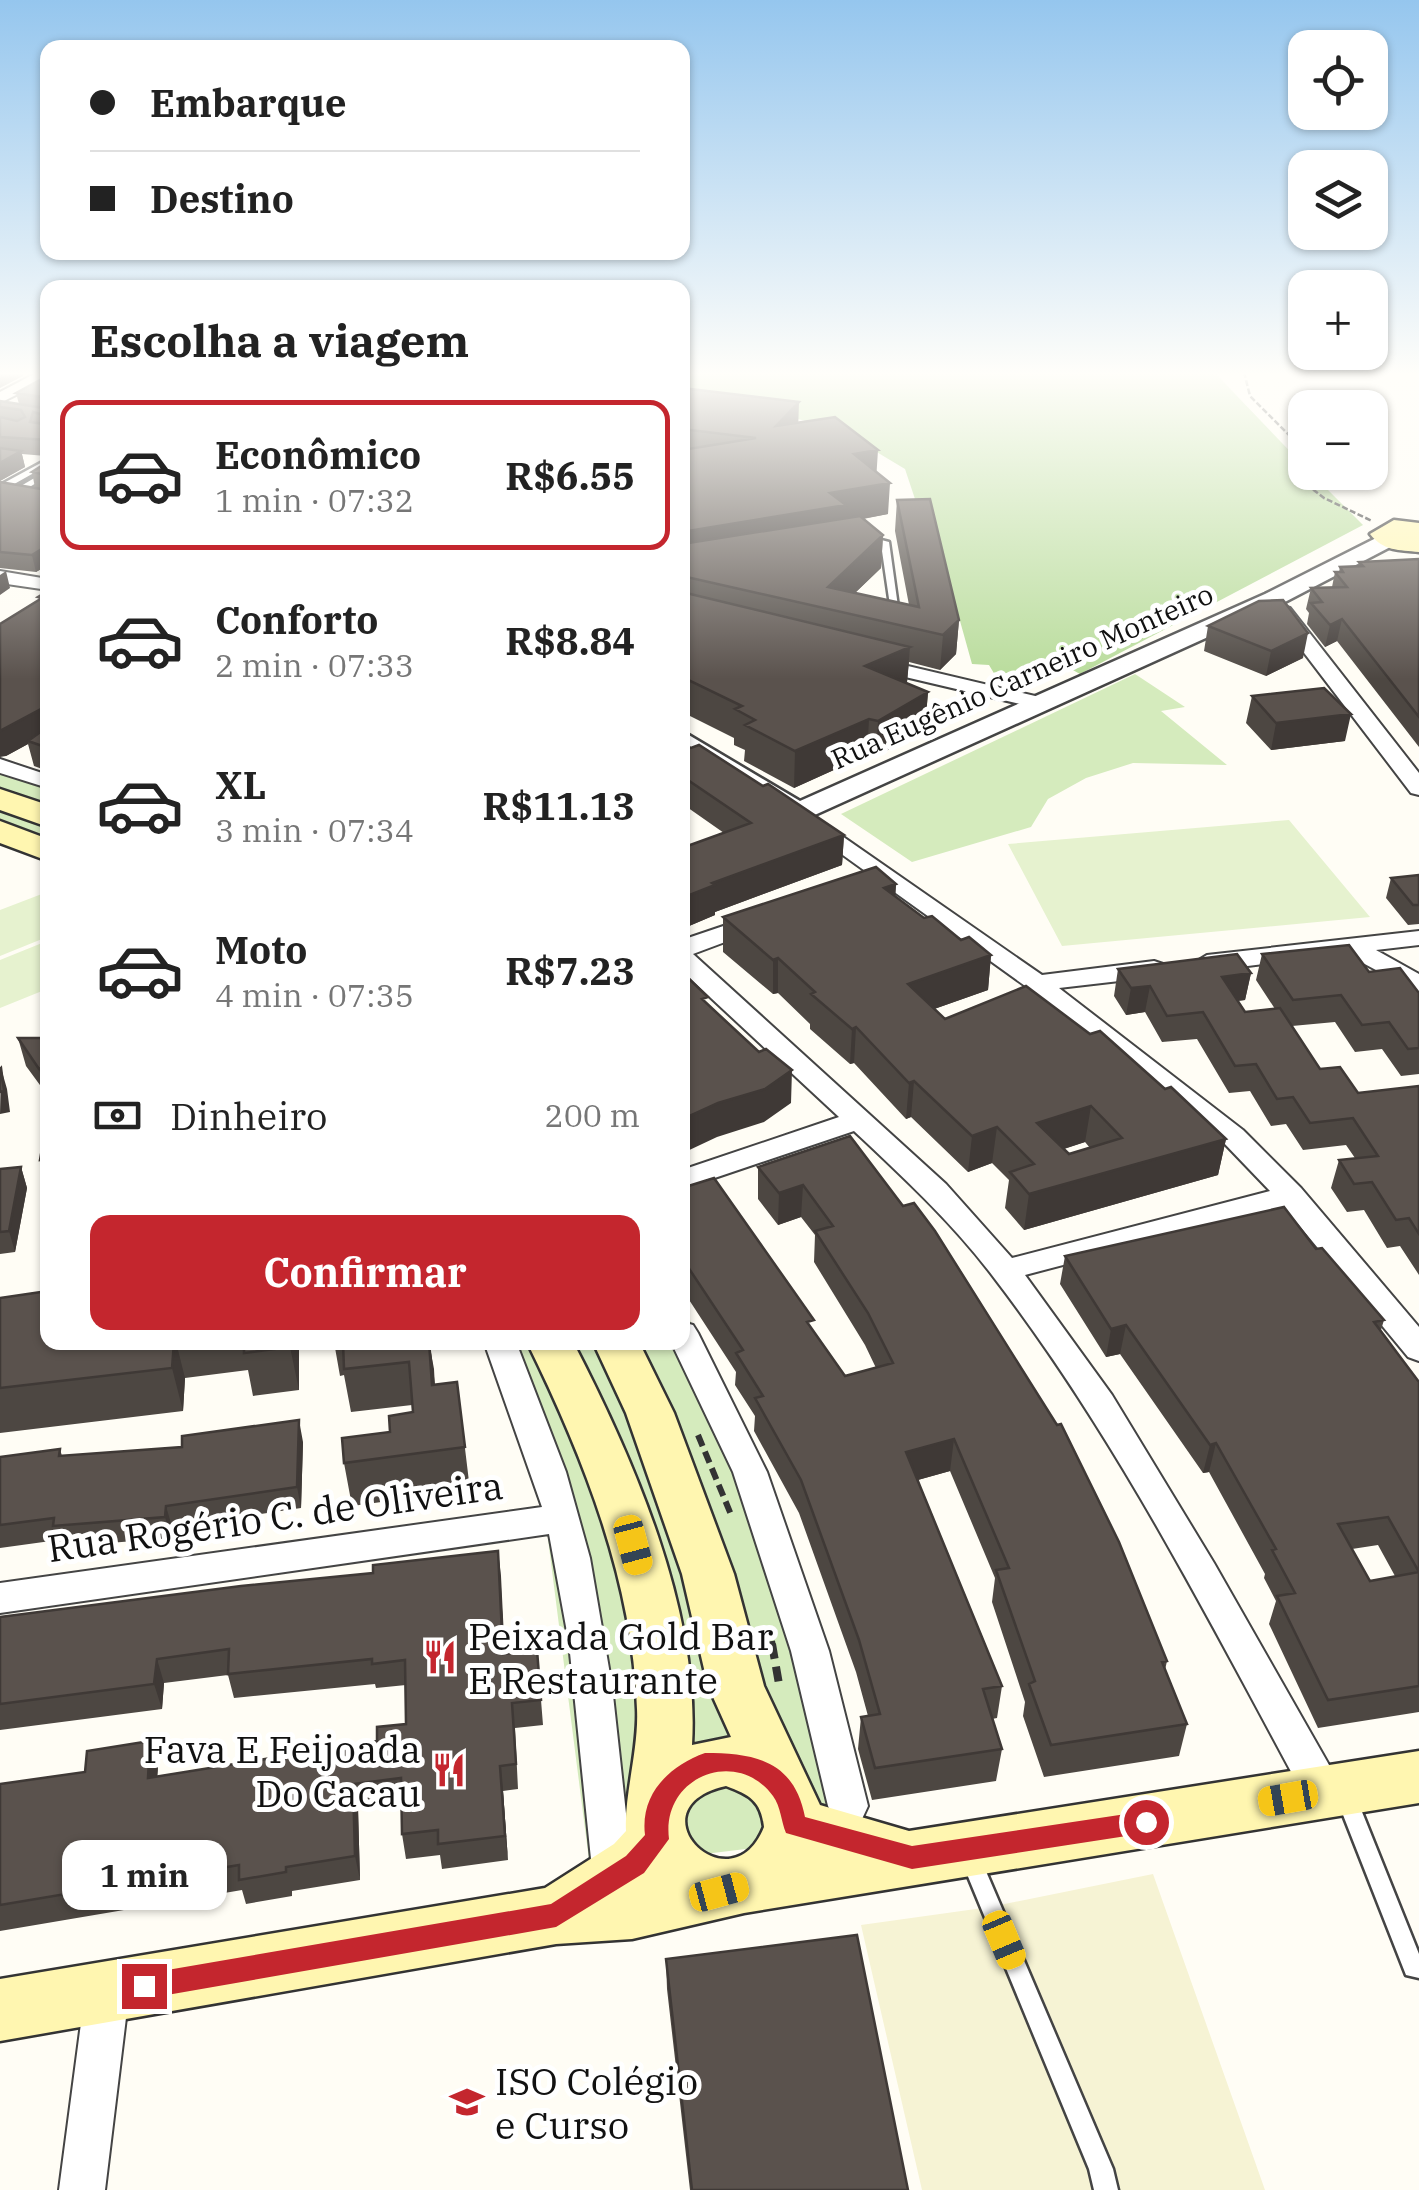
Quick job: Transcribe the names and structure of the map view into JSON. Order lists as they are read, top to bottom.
{
  "streets": {
    "street": ["Rua Eugênio Carneiro Monteiro", "Rua Rogério C. de Oliveira"]
  },
  "places": {
    "restaurant": ["Peixada Gold Bar E Restaurante", "Fava E Feijoada Do Cacau"],
    "school or university": ["ISO Colégio e Curso"]
  },
  "page": {
    "map_buttons": ["+", "−"],
    "banner": ["Embarque", "Destino"],
    "heading": "Escolha a viagem",
    "list": [
      {
        "name": "Econômico",
        "note": "1 min · 07:32",
        "value": "R$6.55"
      },
      {
        "name": "Conforto",
        "note": "2 min · 07:33",
        "value": "R$8.84"
      },
      {
        "name": "XL",
        "note": "3 min · 07:34",
        "value": "R$11.13"
      },
      {
        "name": "Moto",
        "note": "4 min · 07:35",
        "value": "R$7.23"
      }
    ],
    "pay": ["Dinheiro", "200 m"],
    "buttons": "Confirmar",
    "bubble": "1 min"
  }
}
